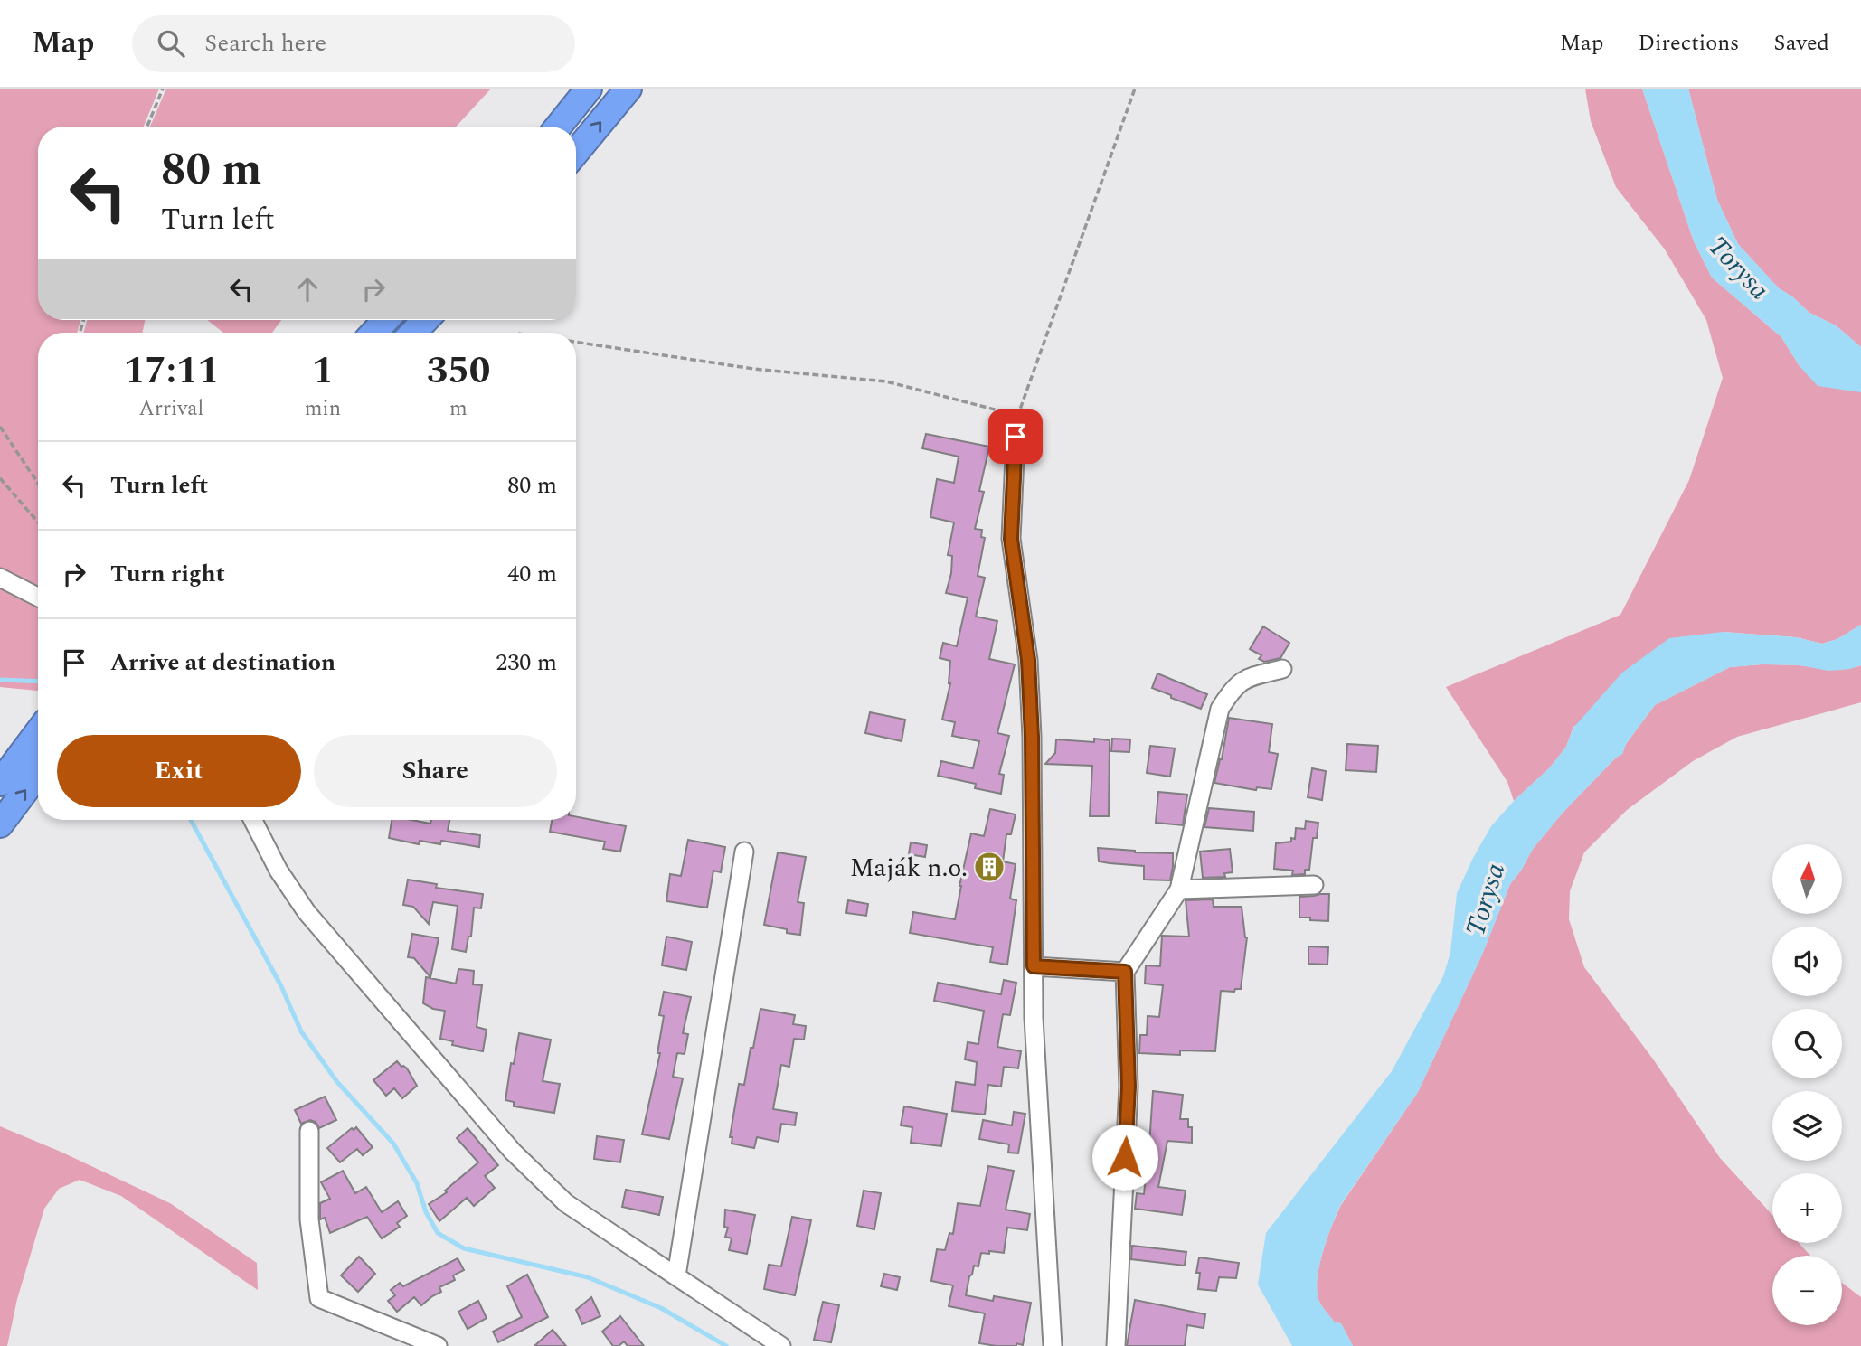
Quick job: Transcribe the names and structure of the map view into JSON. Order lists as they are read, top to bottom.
{
  "water": ["Torysa"],
  "places": {
    "building": ["Maják n.o."]
  },
  "north": "top",
  "page": {
    "header": "Map",
    "search": "Search here",
    "nav": ["Map", "Directions", "Saved"],
    "turn": ["80 m", "Turn left"],
    "eta": [
      "17:11",
      "Arrival",
      "1",
      "min",
      "350",
      "m"
    ],
    "list": [
      {
        "name": "Turn left",
        "value": "80 m"
      },
      {
        "name": "Turn right",
        "value": "40 m"
      },
      {
        "name": "Arrive at destination",
        "value": "230 m"
      }
    ],
    "buttons": ["Exit", "Share"],
    "map_buttons": ["+", "−"]
  }
}
